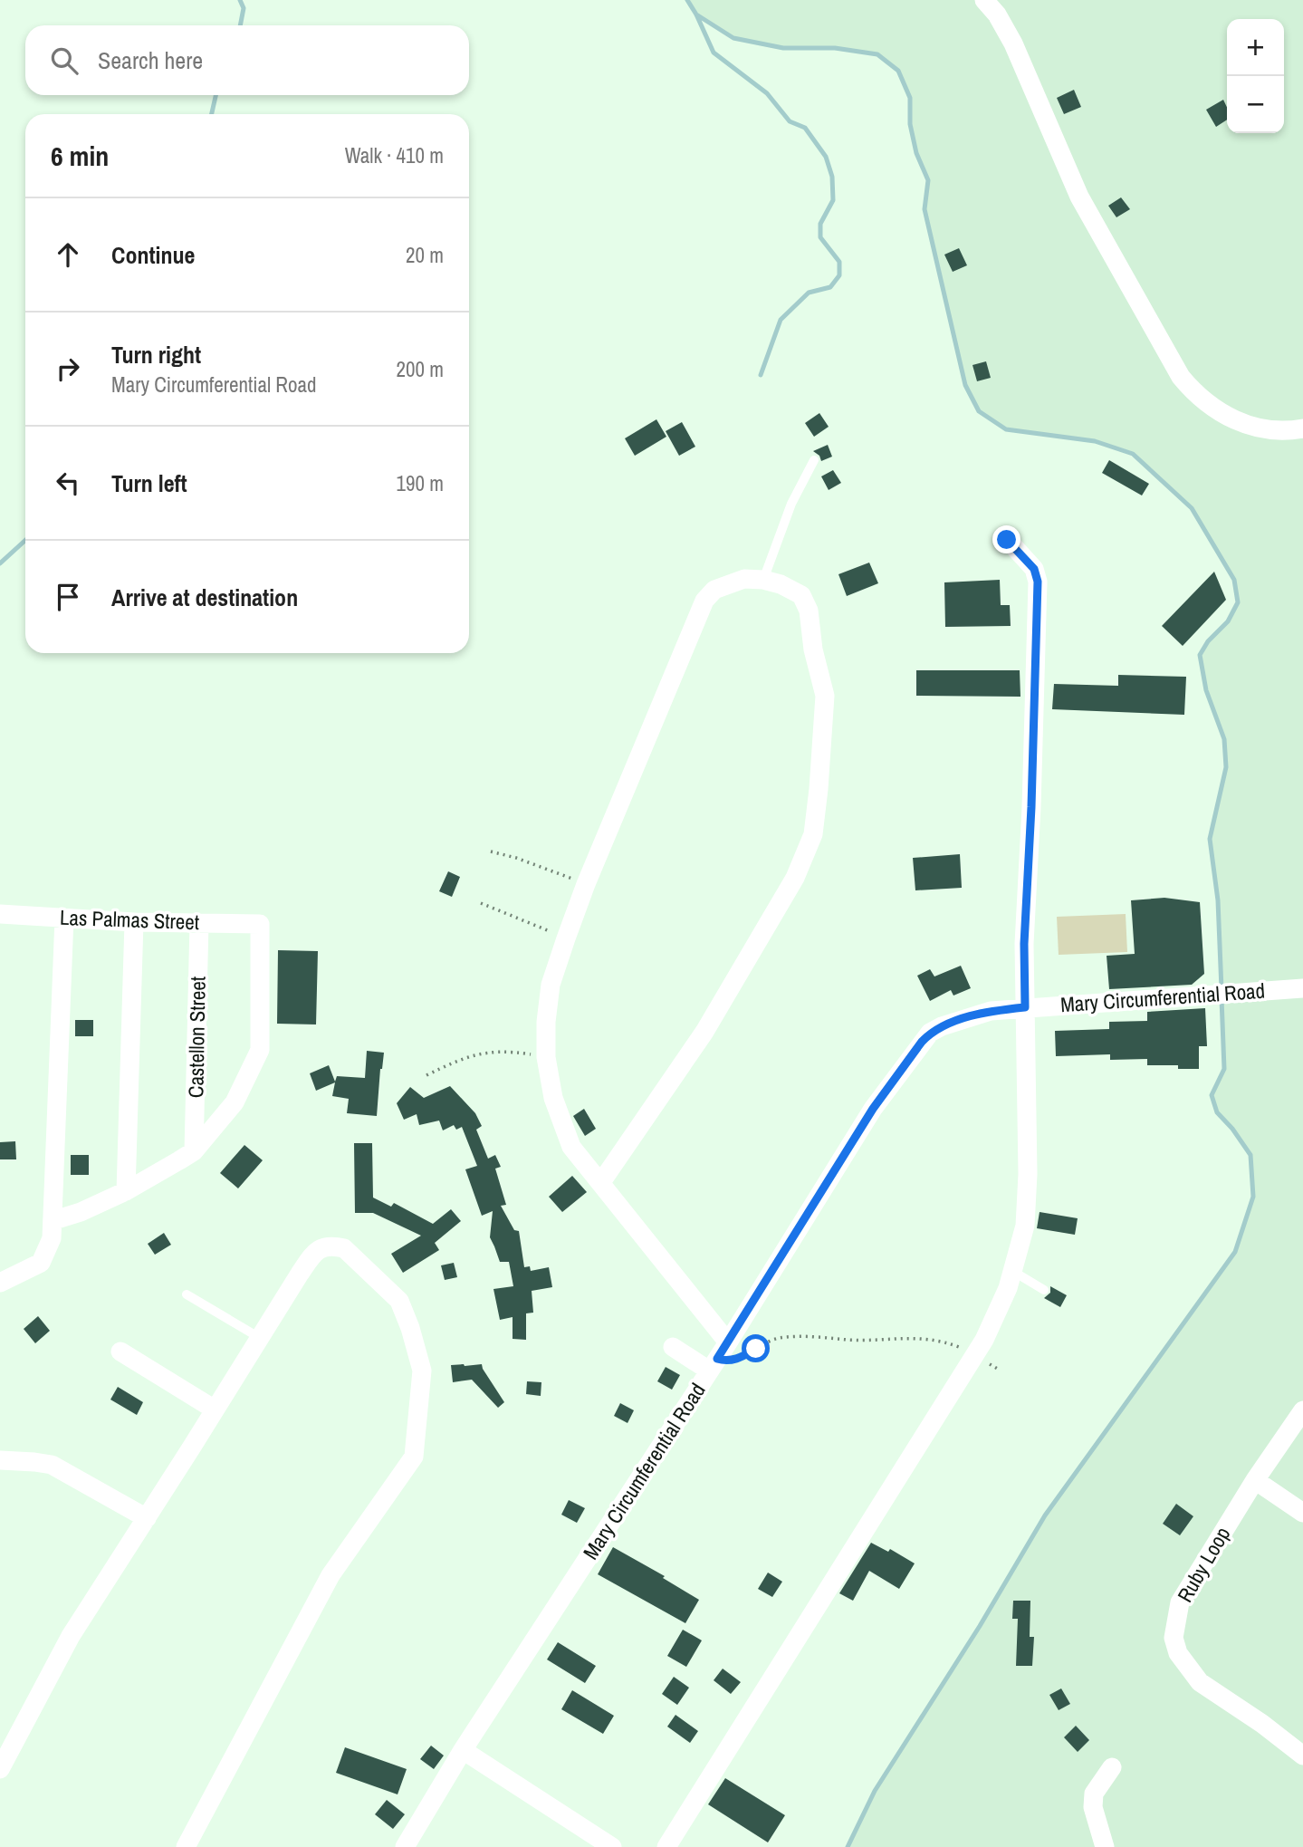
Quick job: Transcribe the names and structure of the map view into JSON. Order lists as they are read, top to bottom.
{
  "streets": {
    "street": [
      "Las Palmas Street",
      "Mary Circumferential Road",
      "Castellon Street",
      "Ruby Loop"
    ]
  },
  "crossings": [
    ["Las Palmas Street", "Castellon Street"]
  ],
  "page": {
    "map_buttons": ["+", "−"],
    "search": "Search here",
    "heading": ["6 min", "Walk · 410 m"],
    "list": [
      ["Continue", "20 m"],
      ["Turn right", "Mary Circumferential Road", "200 m"],
      ["Turn left", "190 m"],
      "Arrive at destination"
    ]
  }
}
